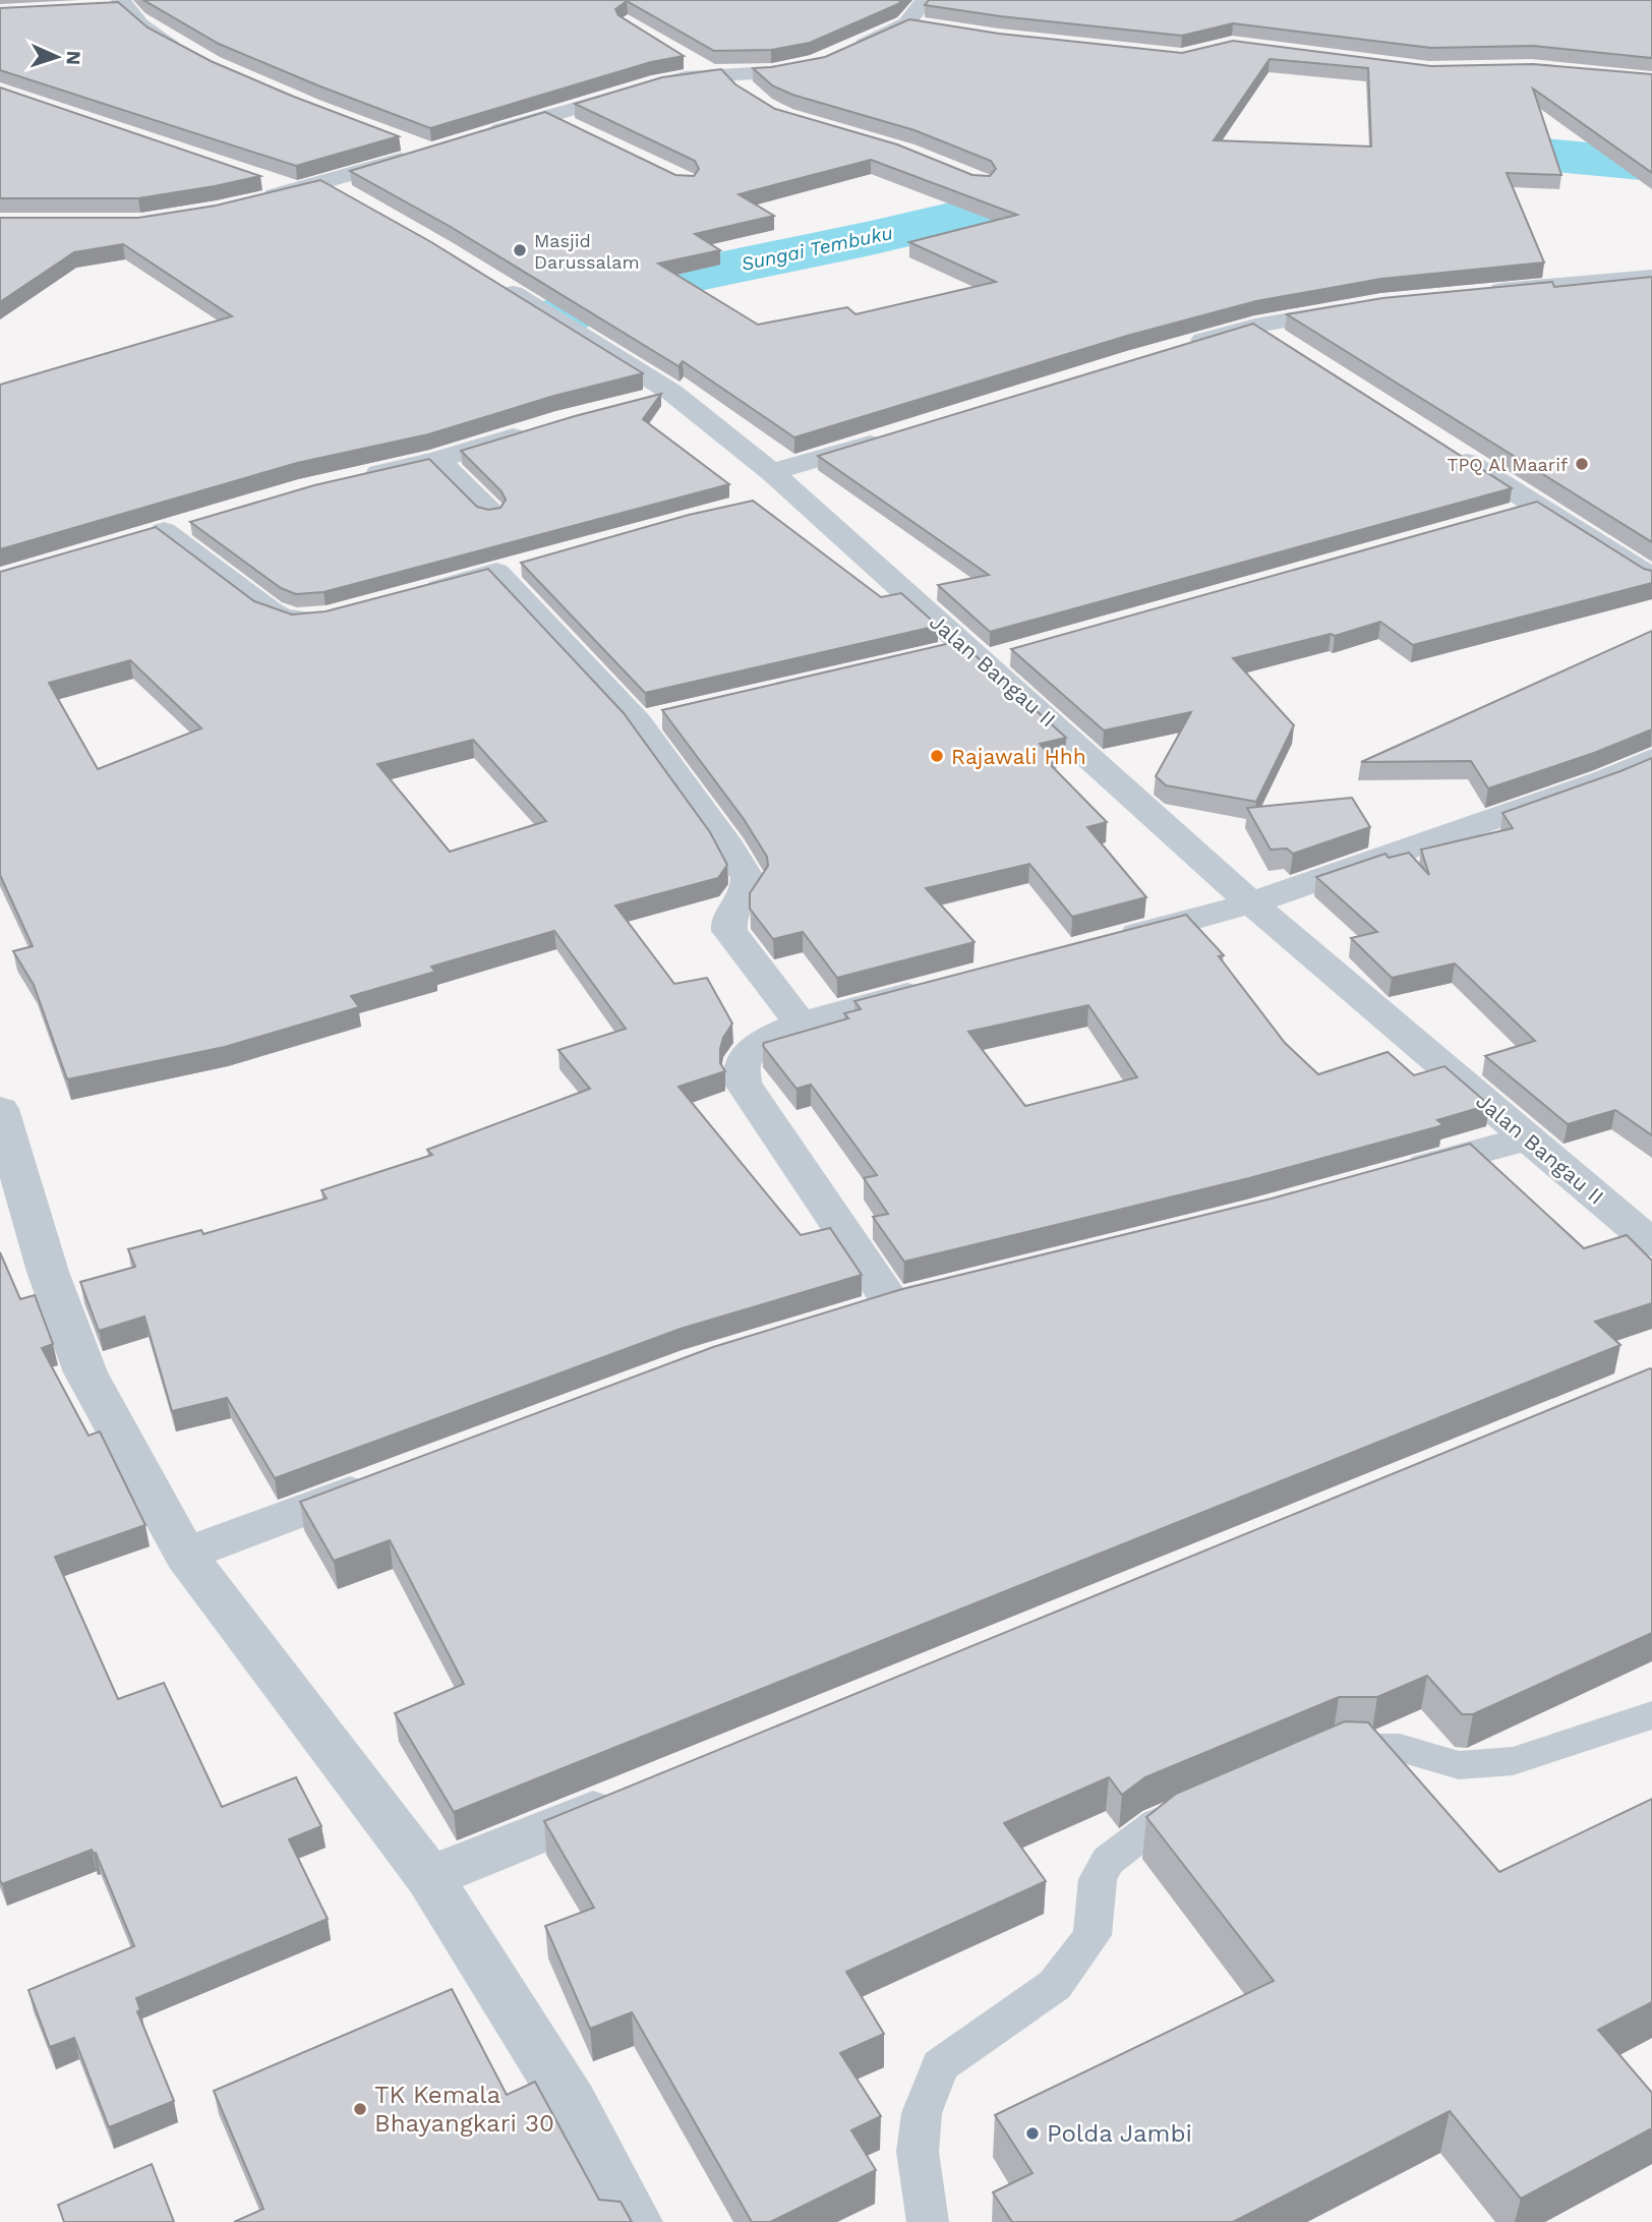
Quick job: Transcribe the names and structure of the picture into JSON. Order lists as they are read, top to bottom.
{
  "streets": {
    "street": ["Jalan Bangau II"]
  },
  "water": ["Sungai Tembuku"],
  "places": [
    "Masjid Darussalam",
    "TPQ Al Maarif",
    "Rajawali Hhh",
    "TK Kemala Bhayangkari 30",
    "Polda Jambi"
  ],
  "north": "right"
}
